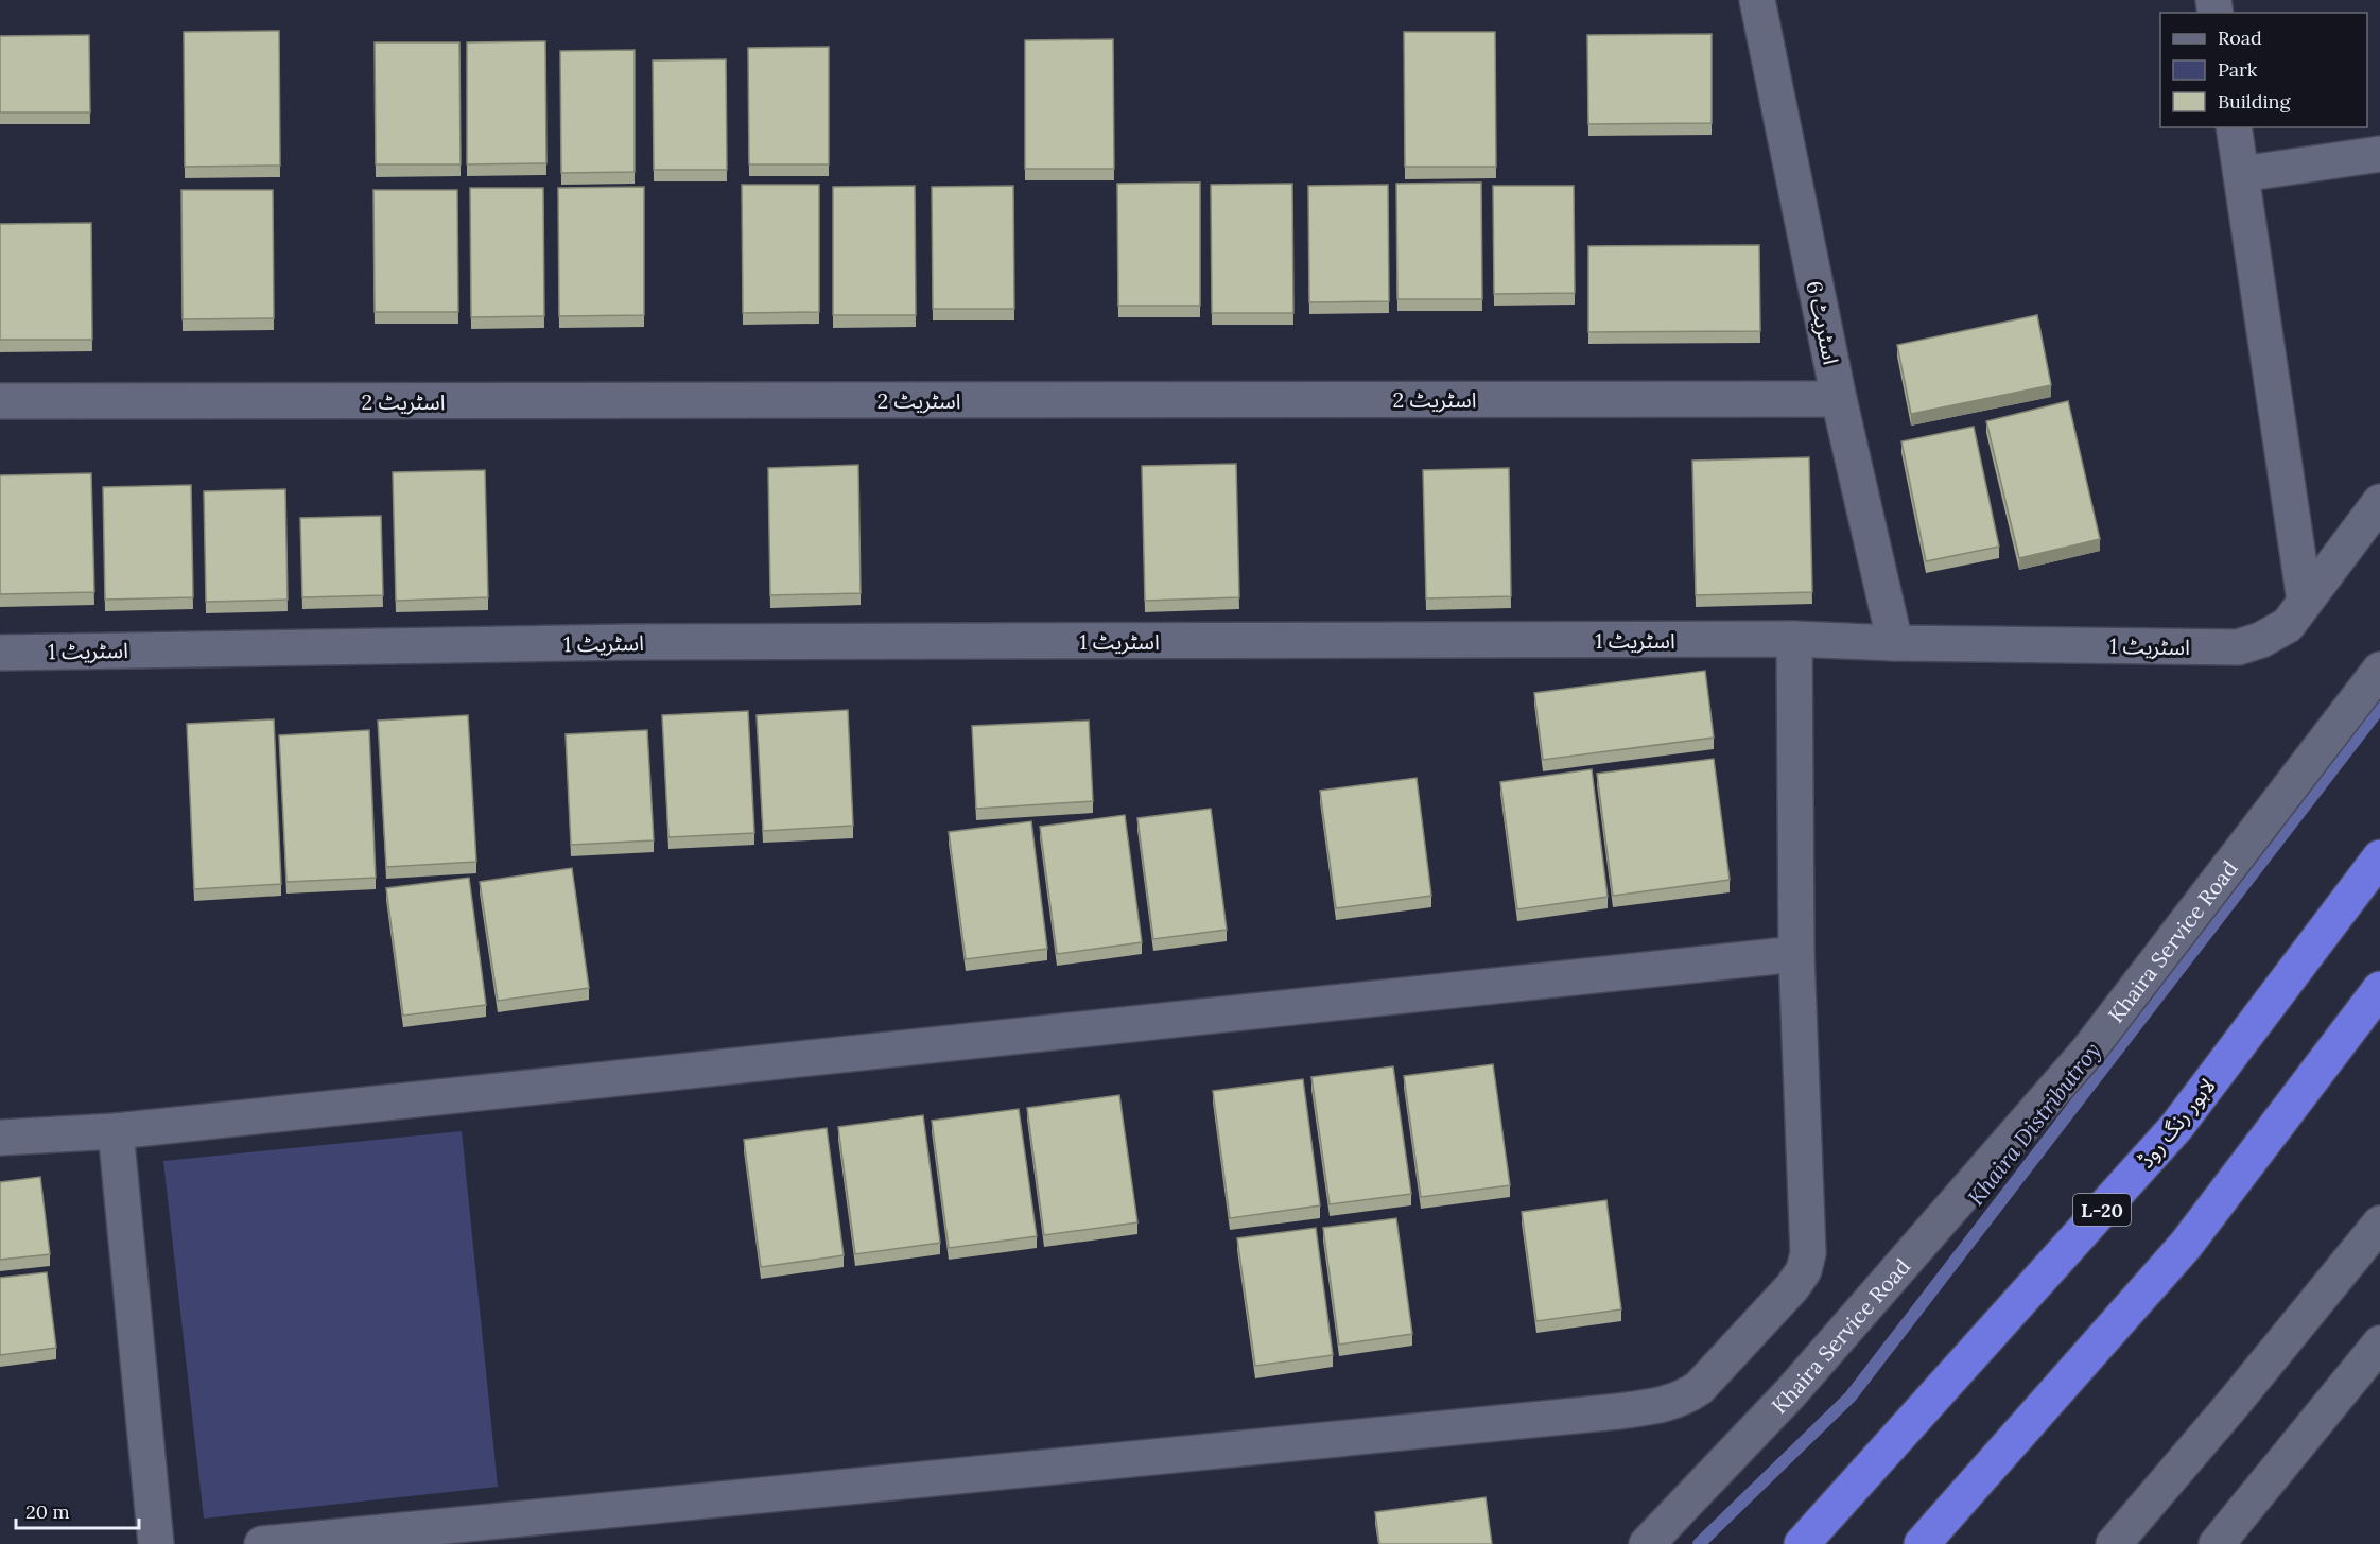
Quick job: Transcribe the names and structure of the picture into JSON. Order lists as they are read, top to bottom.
{
  "streets": {
    "highway": ["لاہور رنگ روڈ", "L-20"],
    "street": [
      "اسٹریٹ 6",
      "اسٹریٹ 2",
      "اسٹریٹ 1",
      "Khaira Service Road"
    ]
  },
  "crossings": [
    ["اسٹریٹ 6", "اسٹریٹ 2"],
    ["اسٹریٹ 6", "اسٹریٹ 1"]
  ],
  "water": ["Khaira Distributroy"],
  "legend": ["Road", "Park", "Building"],
  "scale_bar": "20 m"
}
